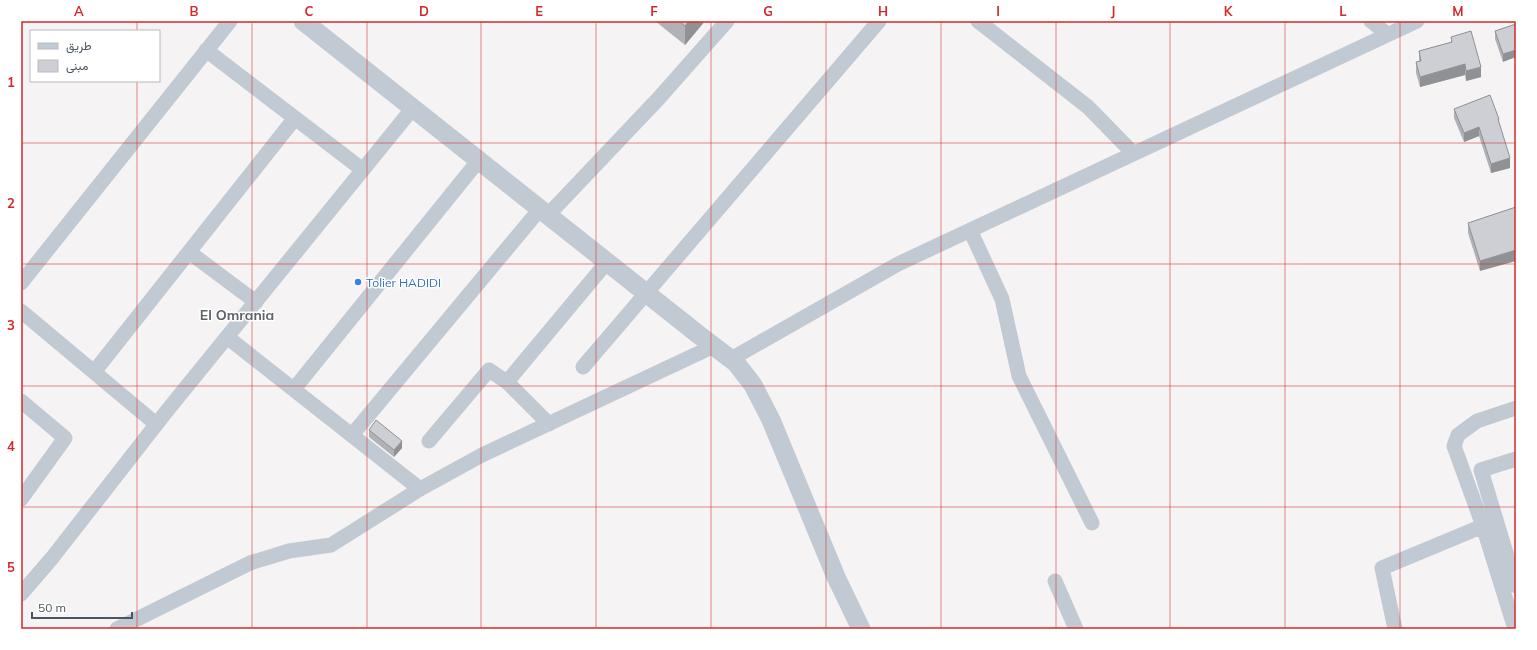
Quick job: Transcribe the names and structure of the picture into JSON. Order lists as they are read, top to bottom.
{
  "districts": ["El Omrania"],
  "places": ["Tolier HADIDI"],
  "legend": ["طريق", "مبنى"],
  "scale_bar": "50 m",
  "grid": {
    "columns": [
      "A",
      "B",
      "C",
      "D",
      "E",
      "F",
      "G",
      "H",
      "I",
      "J",
      "K",
      "L",
      "M"
    ],
    "rows": [
      "1",
      "2",
      "3",
      "4",
      "5"
    ]
  }
}
